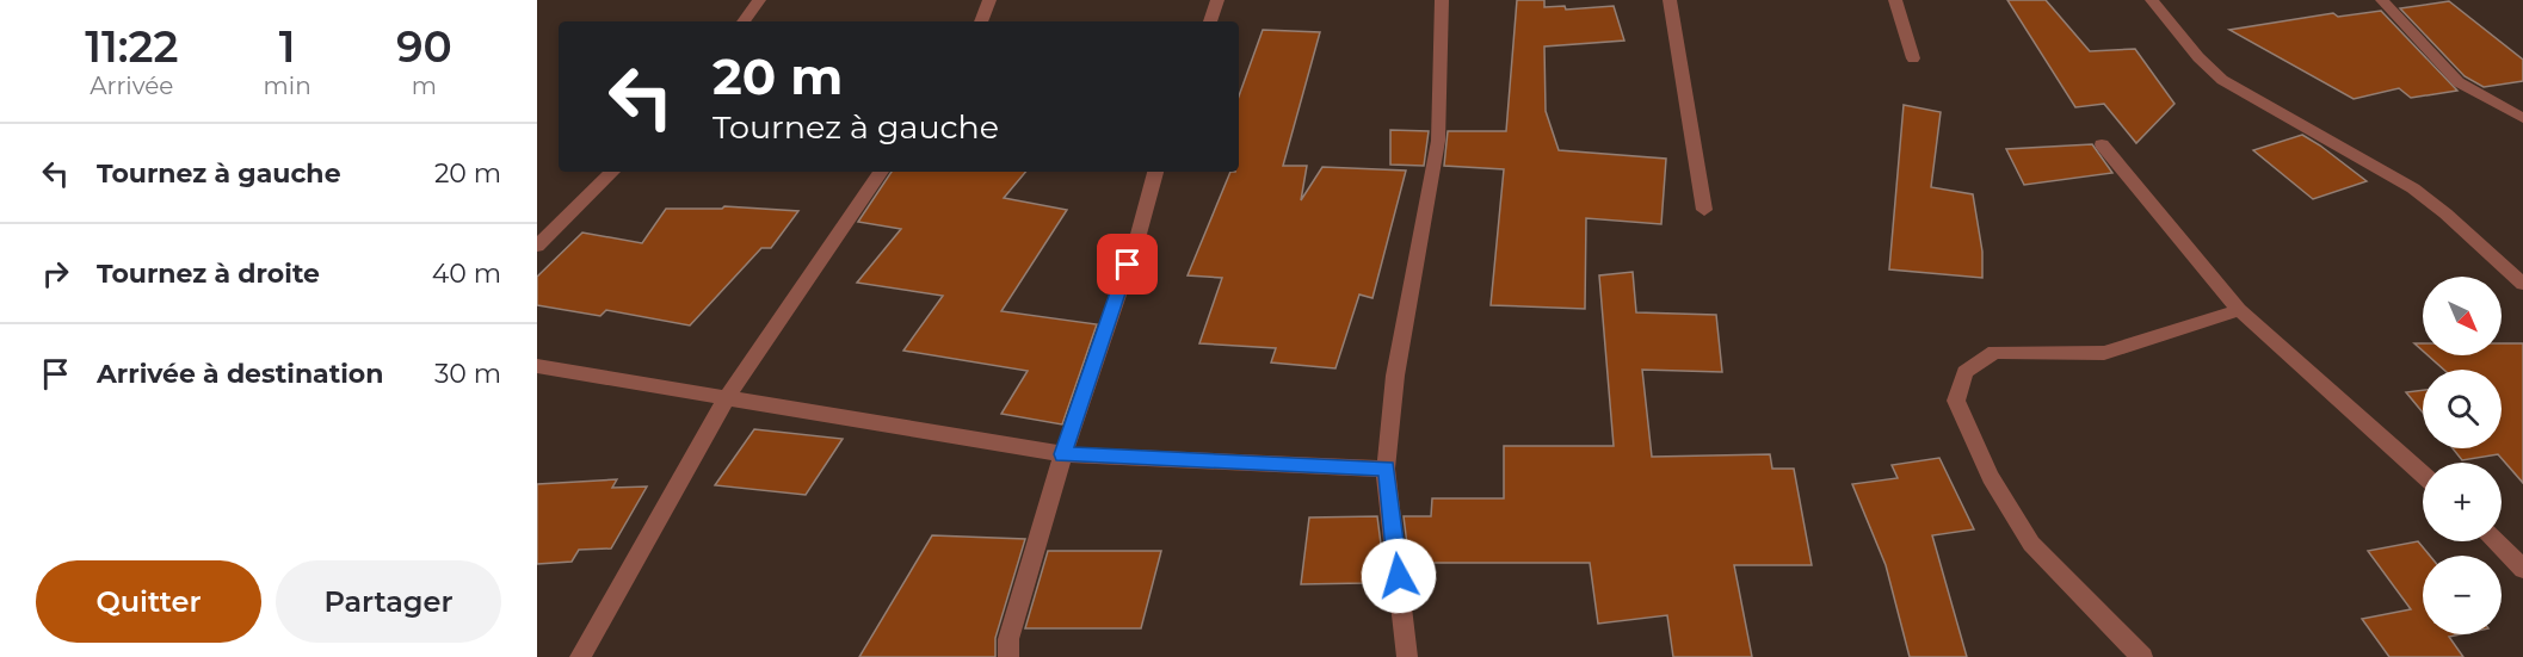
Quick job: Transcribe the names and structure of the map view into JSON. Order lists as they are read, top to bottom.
{
  "north": "bottom right",
  "page": {
    "eta": [
      "11:22",
      "Arrivée",
      "1",
      "min",
      "90",
      "m"
    ],
    "turn": ["20 m", "Tournez à gauche"],
    "list": [
      {
        "name": "Tournez à gauche",
        "value": "20 m"
      },
      {
        "name": "Tournez à droite",
        "value": "40 m"
      },
      {
        "name": "Arrivée à destination",
        "value": "30 m"
      }
    ],
    "map_buttons": ["+", "−"],
    "buttons": ["Quitter", "Partager"]
  }
}
